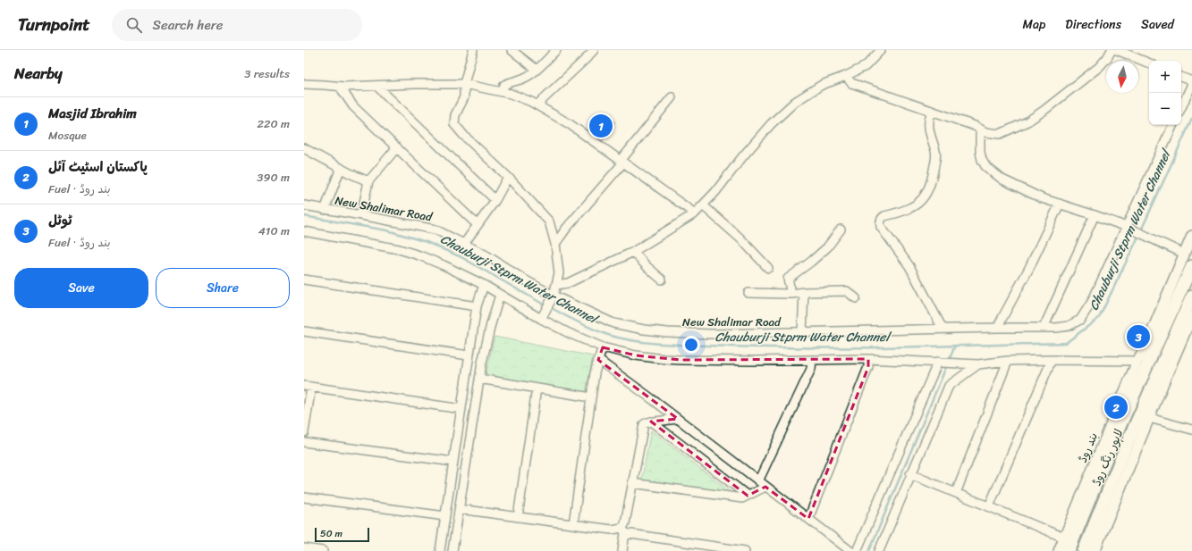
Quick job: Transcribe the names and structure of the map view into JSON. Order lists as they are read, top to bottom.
{
  "streets": {
    "highway": ["لاہور رنگ روڈ"],
    "main road": ["بند روڈ"],
    "street": ["New Shalimar Road"]
  },
  "water": ["Chauburji Stprm Water Channel"],
  "scale_bar": "50 m",
  "north": "bottom",
  "page": {
    "header": "Turnpoint",
    "search": "Search here",
    "nav": ["Map", "Directions", "Saved"],
    "heading": ["Nearby", "3 results"],
    "map_buttons": ["+", "−"],
    "list": [
      {
        "mark": "1",
        "name": "Masjid Ibrahim",
        "note": "Mosque",
        "value": "220 m"
      },
      {
        "mark": "2",
        "name": "پاکستان اسٹیٹ آئل",
        "note": "Fuel · بند روڈ",
        "value": "390 m"
      },
      {
        "mark": "3",
        "name": "ٹوٹل",
        "note": "Fuel · بند روڈ",
        "value": "410 m"
      }
    ],
    "pins": ["1", "3", "2"],
    "buttons": ["Save", "Share"],
    "scale": "50 m"
  }
}
